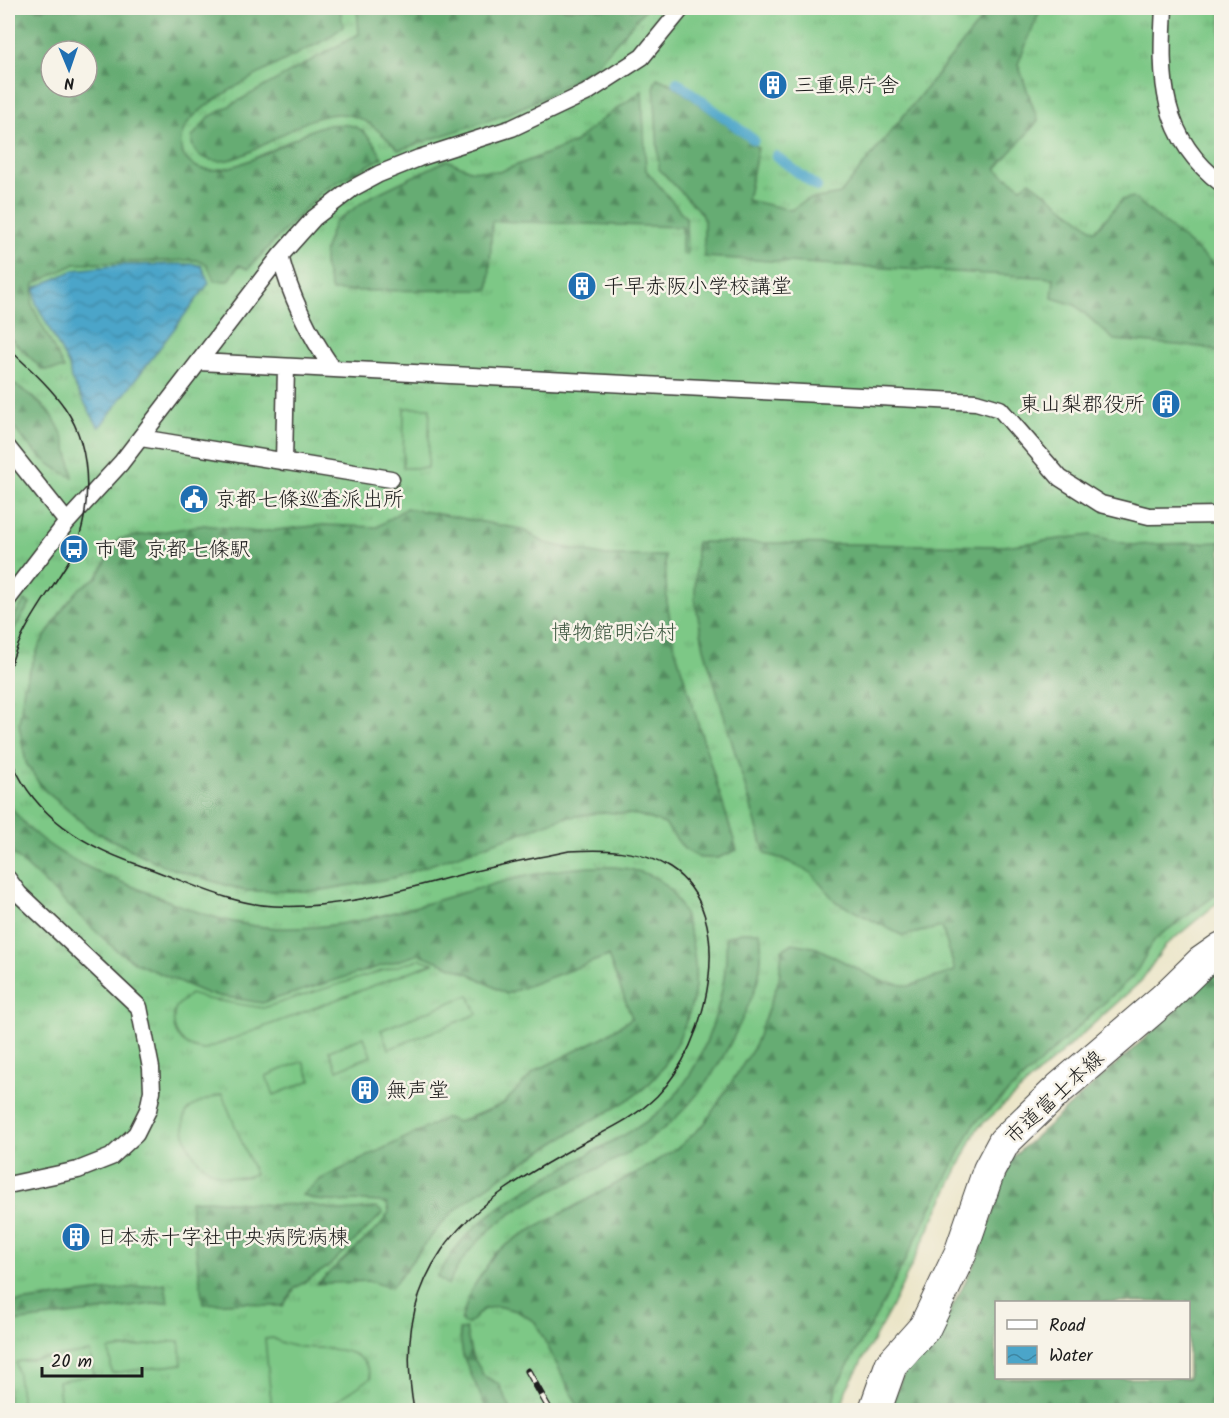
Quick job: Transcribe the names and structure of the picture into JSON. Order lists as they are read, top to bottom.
{
  "streets": {
    "street": ["市道富士本線"]
  },
  "parks": ["博物館明治村"],
  "places": {
    "building": [
      "三重県庁舎",
      "千早赤阪小学校講堂",
      "東山梨郡役所",
      "無声堂",
      "日本赤十字社中央病院病棟"
    ],
    "public building": ["京都七條巡査派出所"],
    "bus stop": ["市電 京都七條駅"]
  },
  "legend": ["Road", "Water"],
  "scale_bar": "20 m",
  "north": "bottom"
}
